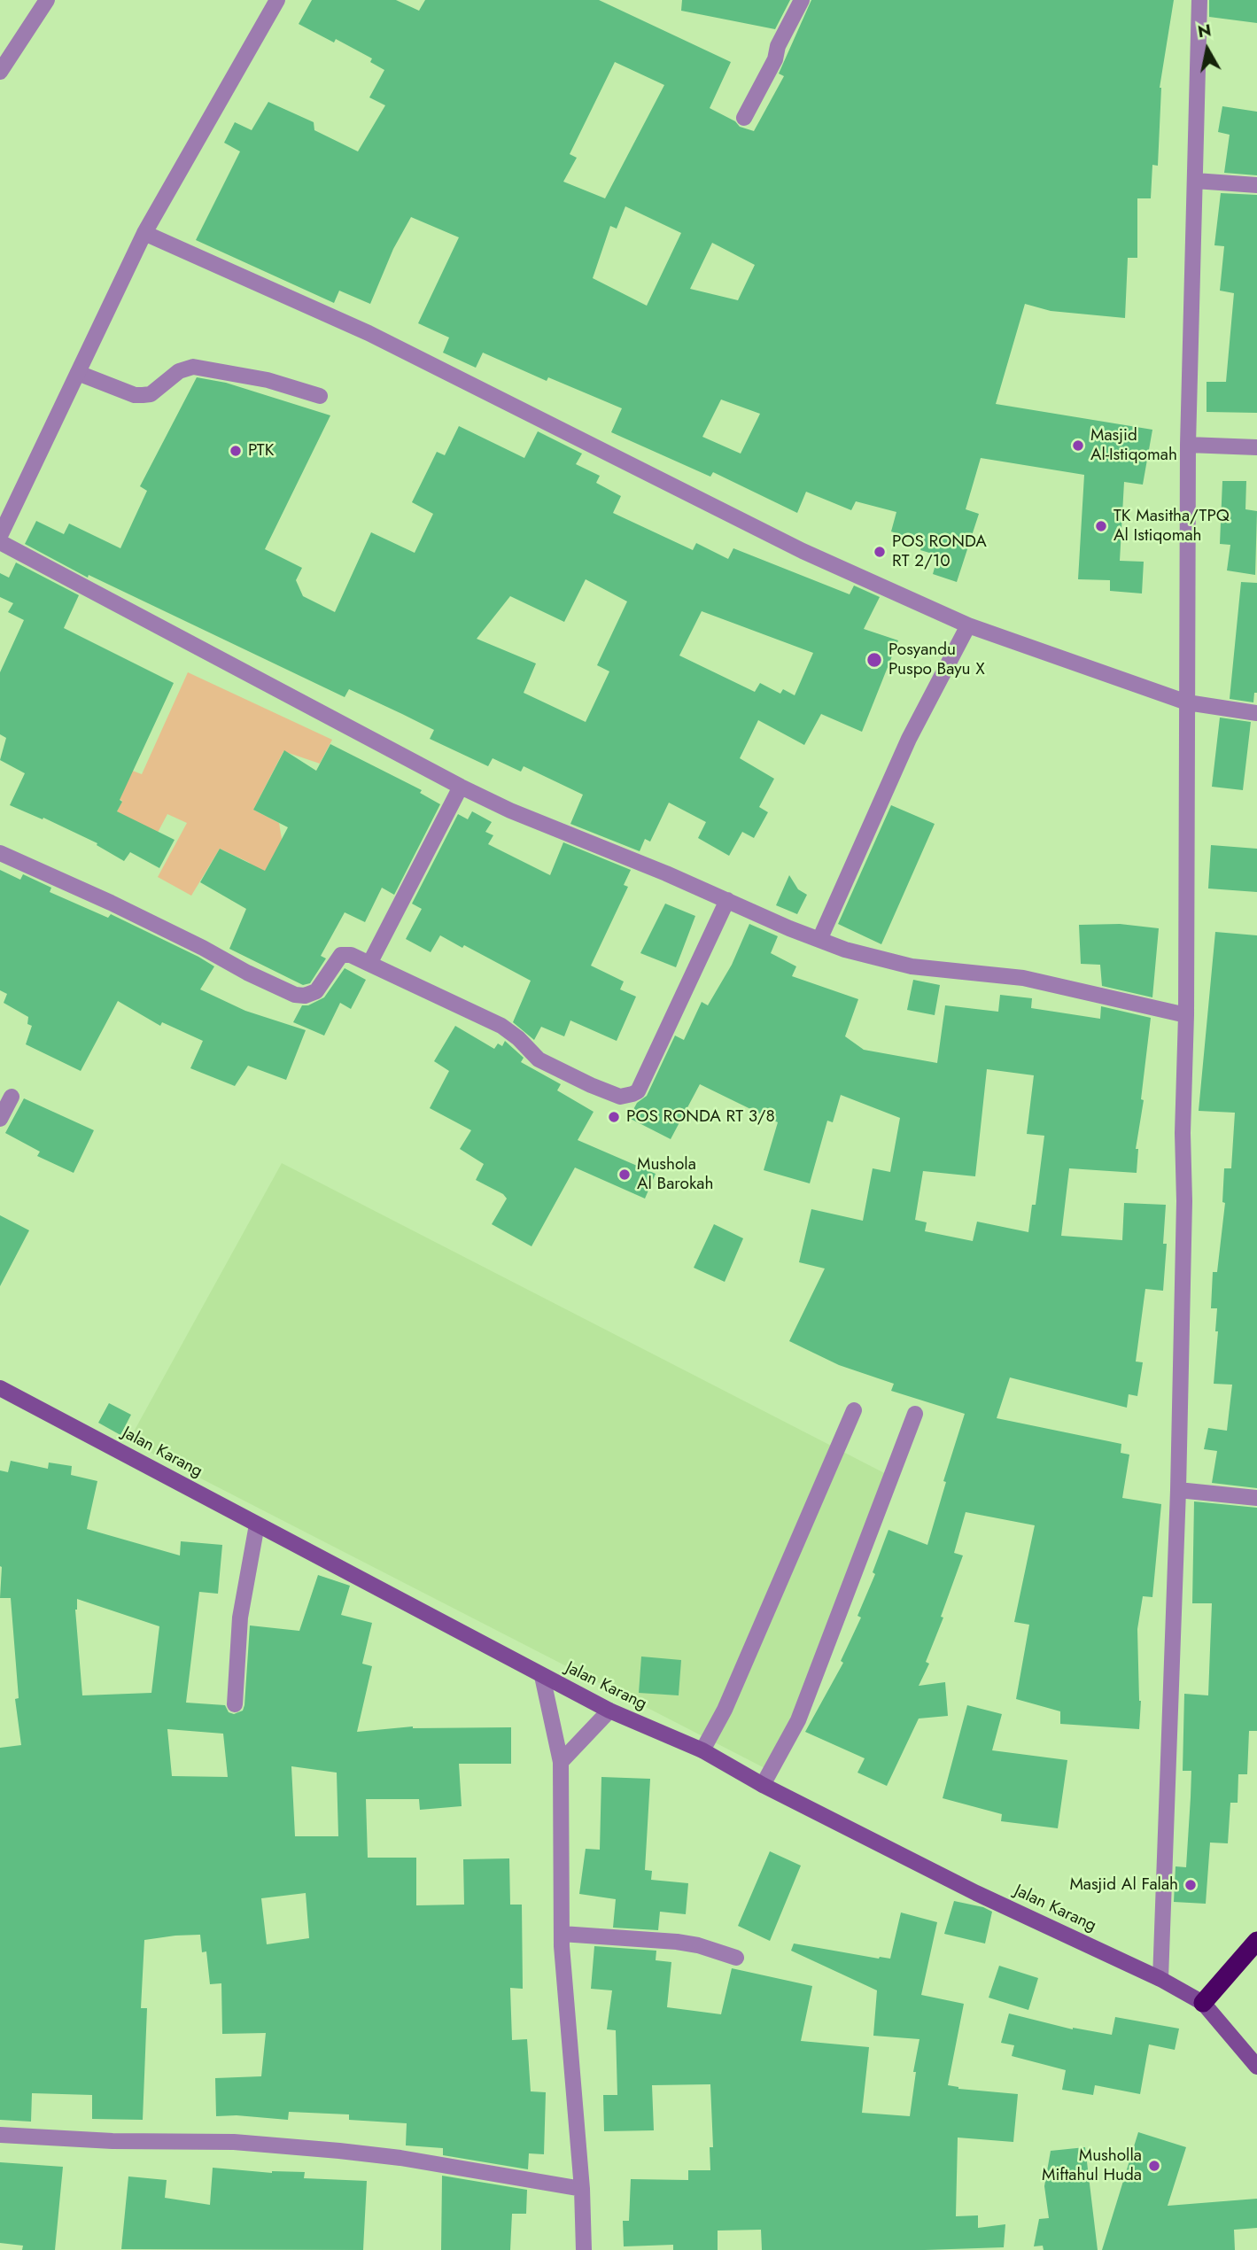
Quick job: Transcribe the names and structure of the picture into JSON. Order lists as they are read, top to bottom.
{
  "streets": {
    "main road": ["Jalan Karang"]
  },
  "places": [
    "Masjid Al-Istiqomah",
    "PTK",
    "TK Masitha/TPQ Al Istiqomah",
    "POS RONDA RT 2/10",
    "Posyandu Puspo Bayu X",
    "POS RONDA RT 3/8",
    "Mushola Al Barokah",
    "Masjid Al Falah",
    "Musholla Miftahul Huda"
  ],
  "north": "top"
}
